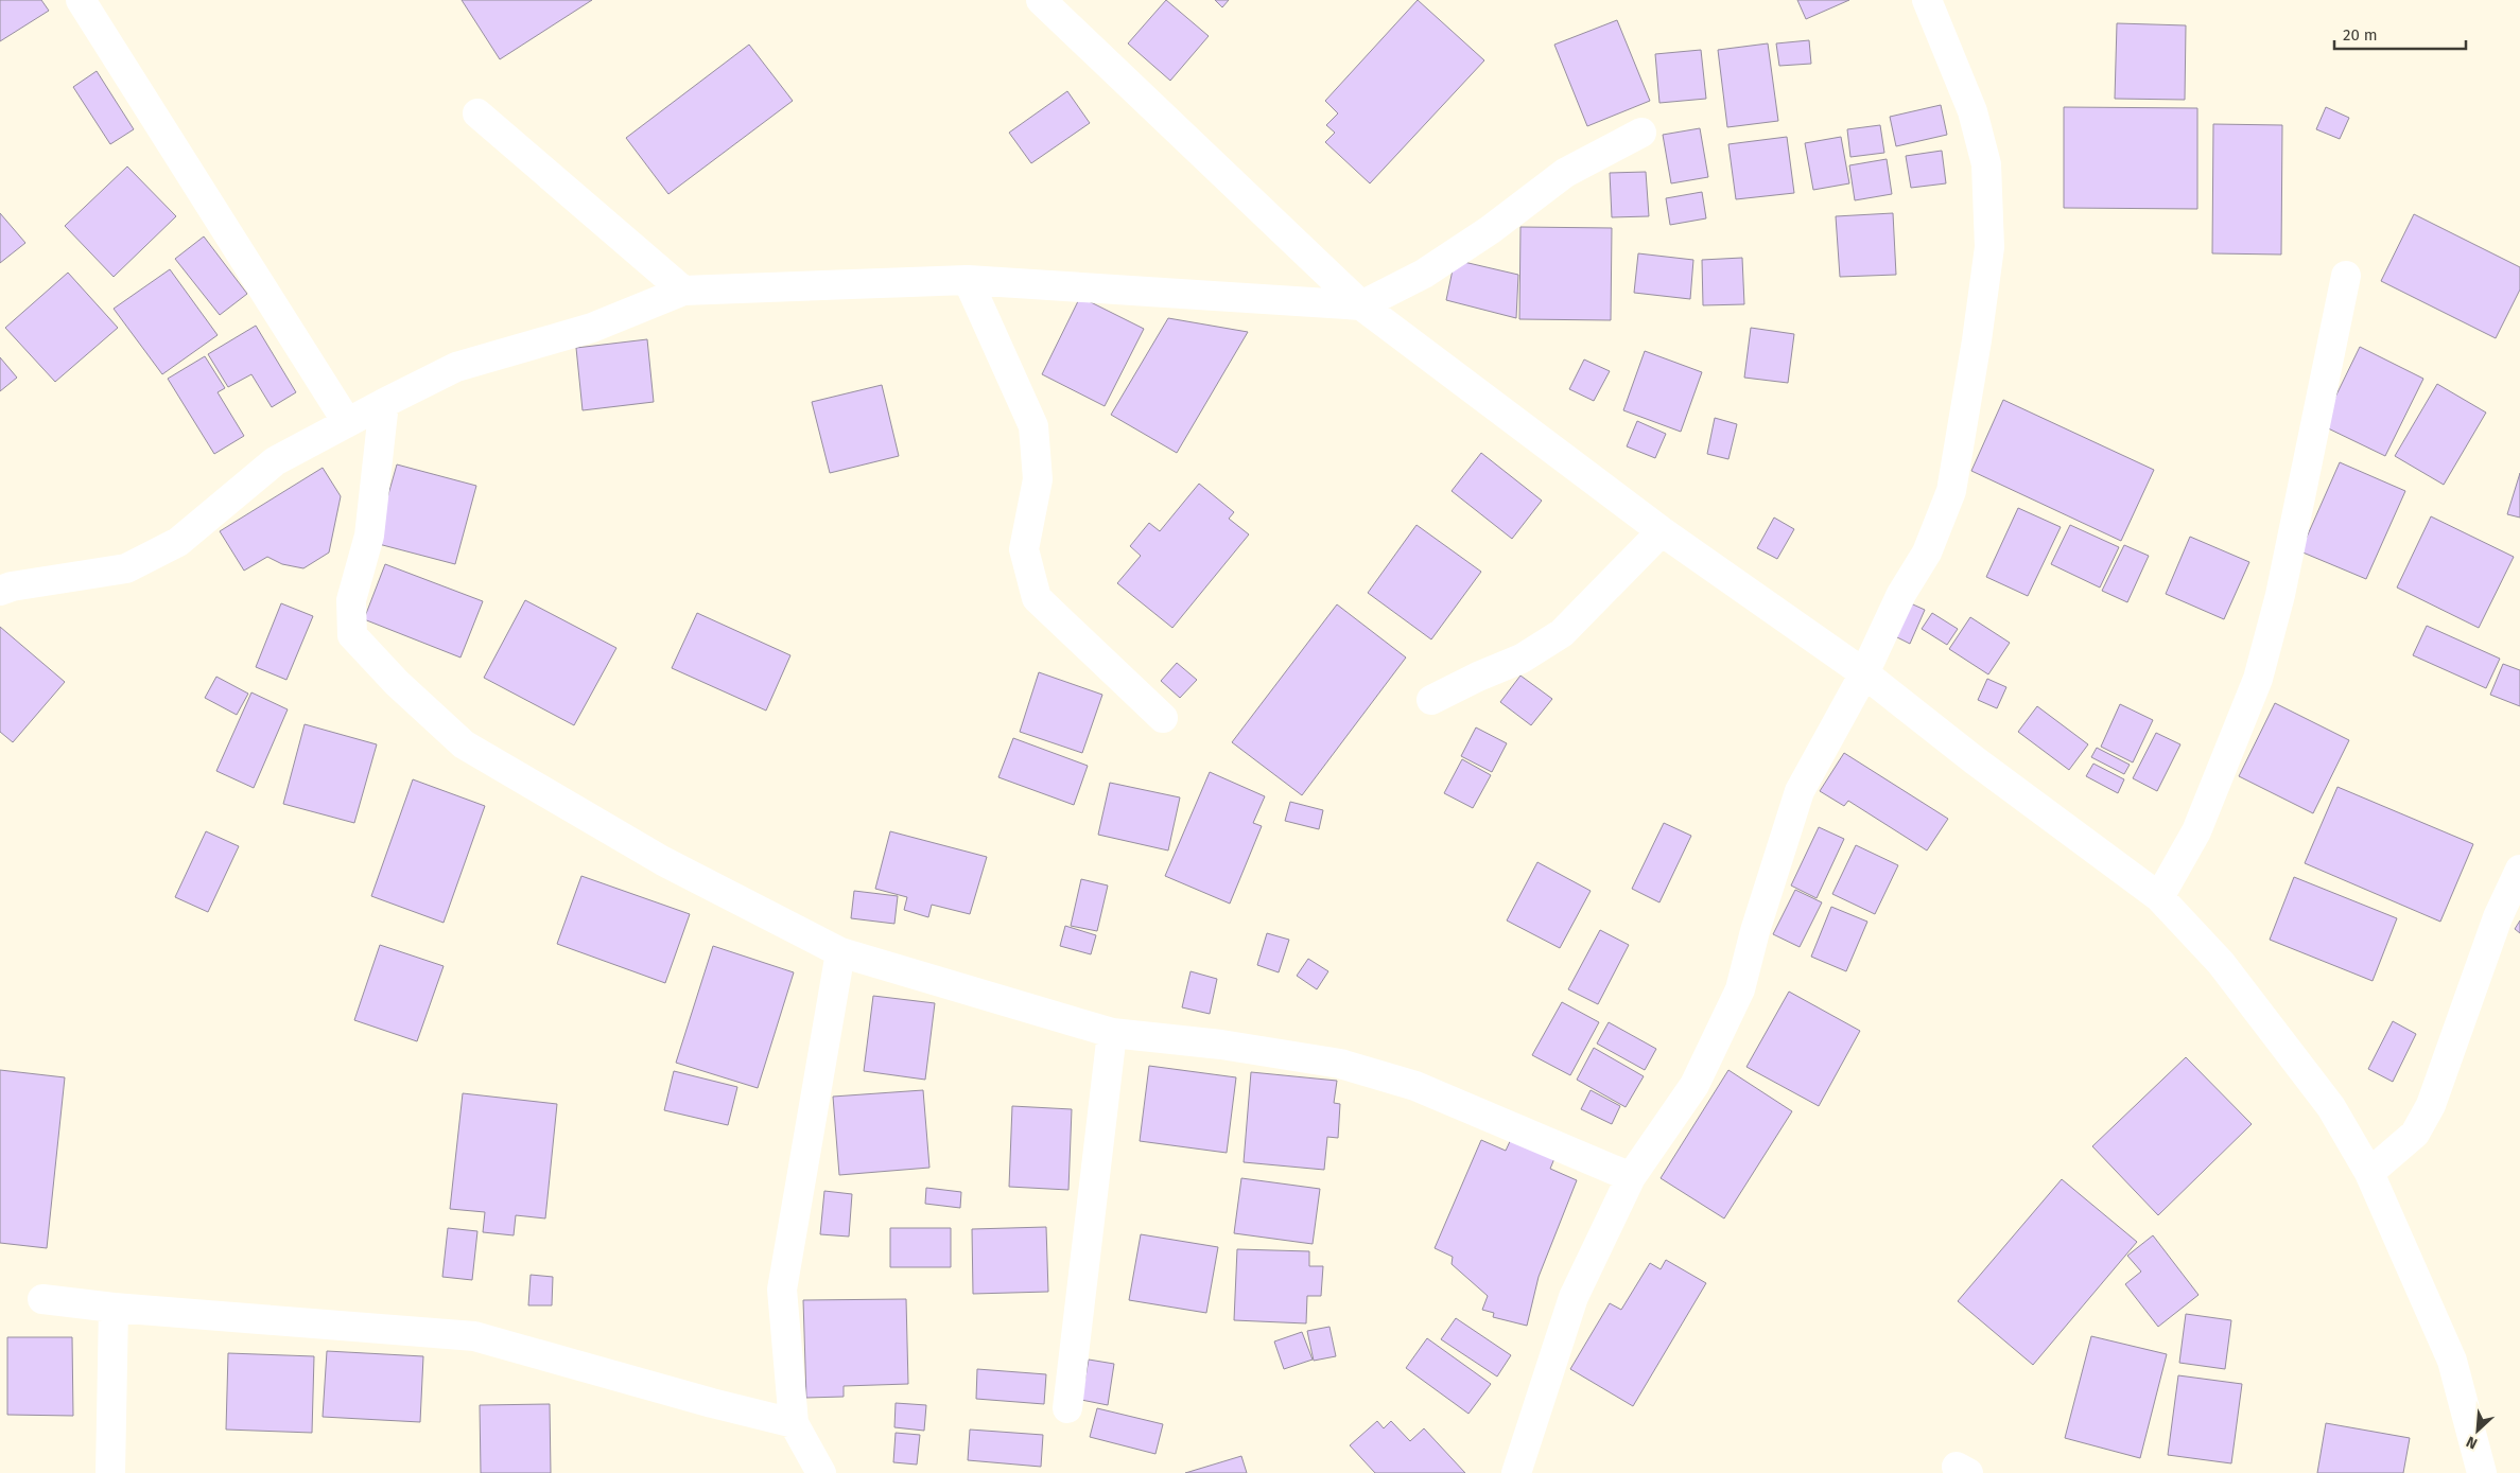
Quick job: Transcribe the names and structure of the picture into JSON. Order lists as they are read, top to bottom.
{
  "scale_bar": "20 m",
  "north": "bottom left"
}
